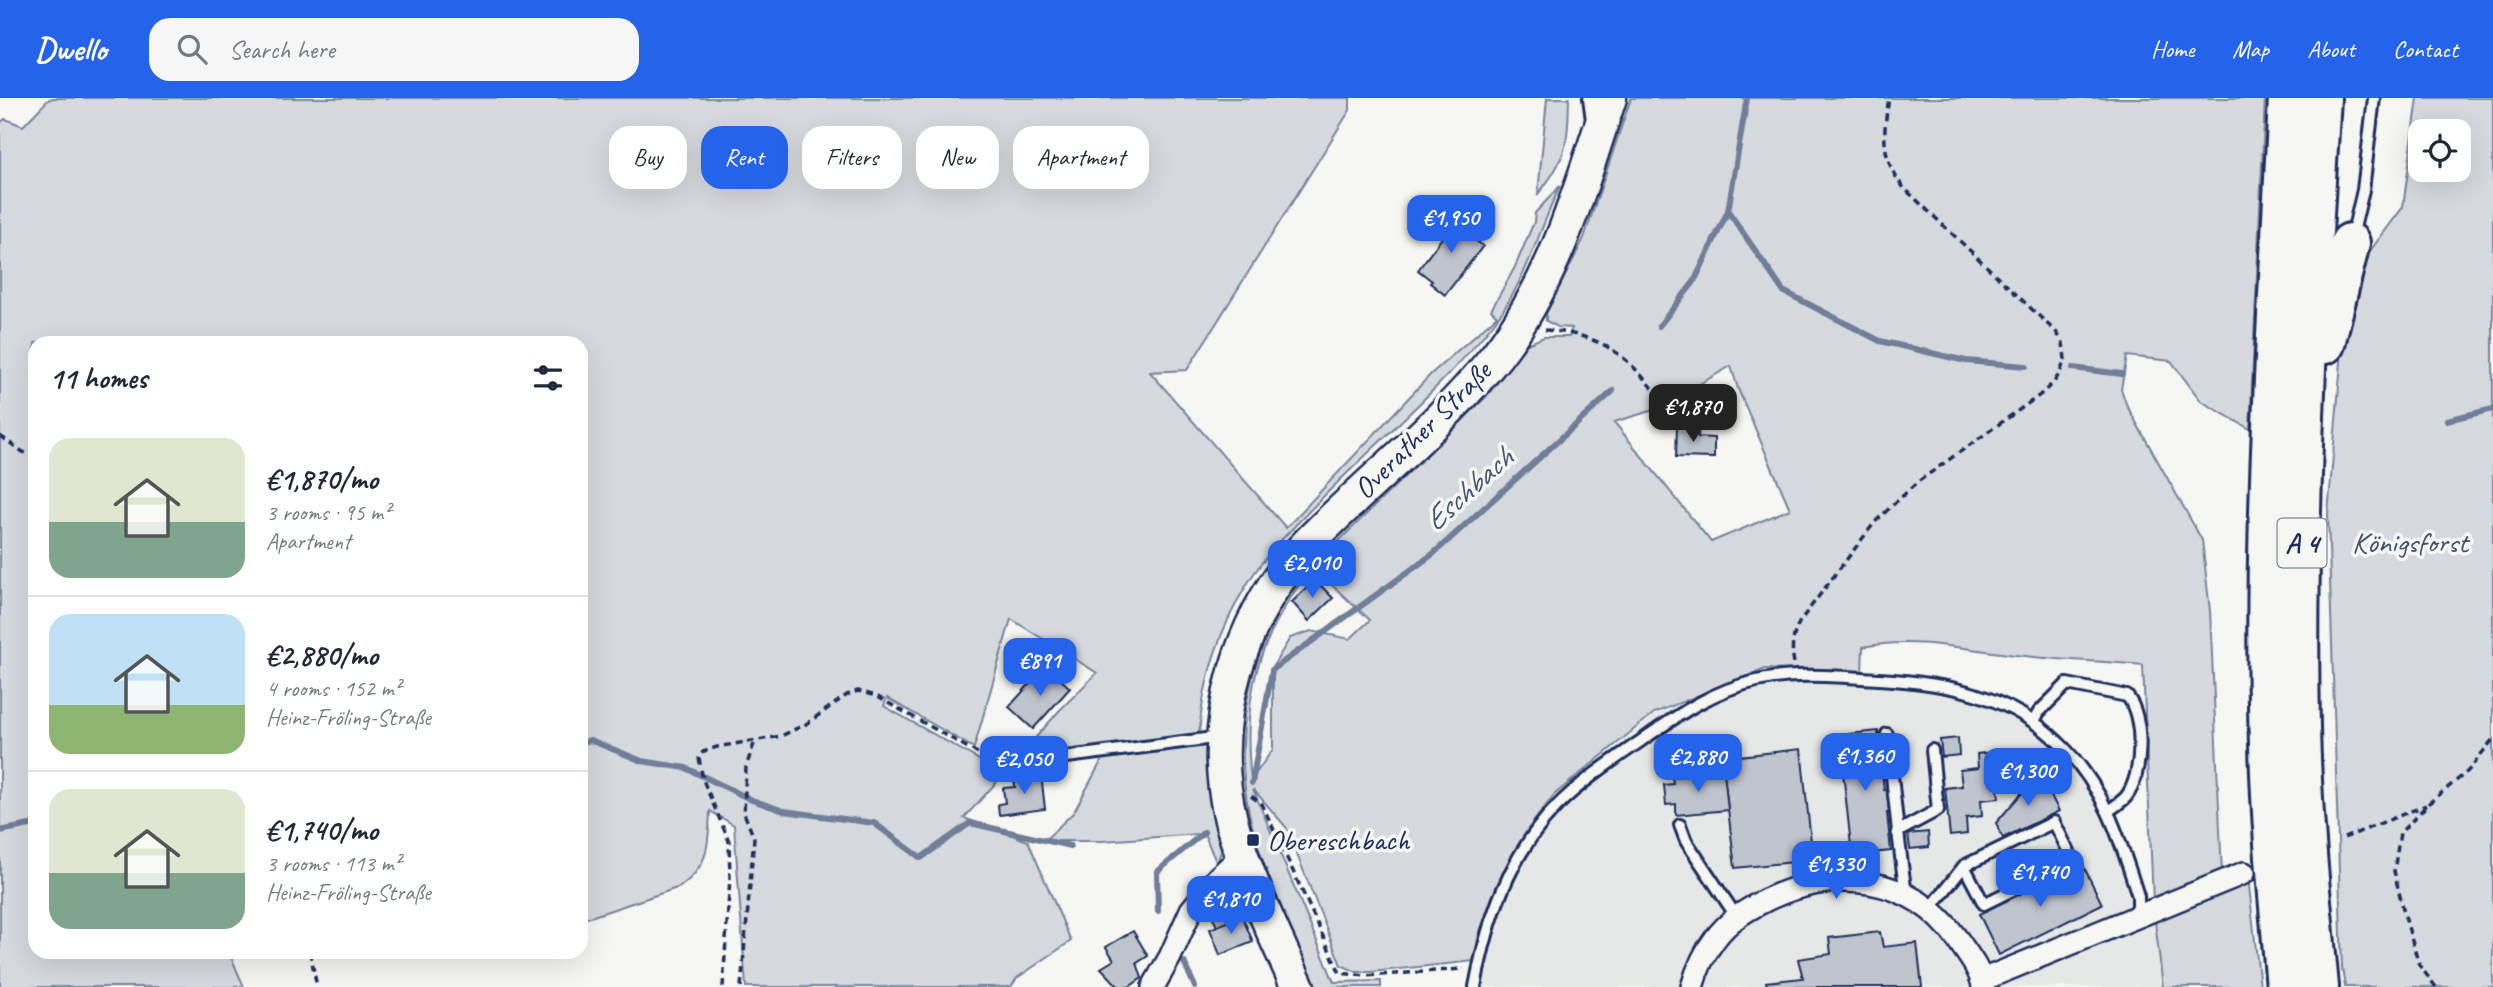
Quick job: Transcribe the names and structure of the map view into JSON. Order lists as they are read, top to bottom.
{
  "streets": {
    "highway": ["A 4"],
    "main road": ["Overather Straße"]
  },
  "water": ["Eschbach"],
  "parks": ["Königsforst"],
  "places": {
    "transit": ["Obereschbach"]
  },
  "page": {
    "header": "Dwello",
    "search": "Search here",
    "nav": [
      "Home",
      "Map",
      "About",
      "Contact"
    ],
    "chip": [
      "Buy",
      "Rent",
      "Filters",
      "New",
      "Apartment"
    ],
    "price": [
      "€1,950",
      "€1,870",
      "€2,010",
      "€891",
      "€1,360",
      "€2,880",
      "€2,050",
      "€1,300",
      "€1,330",
      "€1,740",
      "€1,810"
    ],
    "heading": "11 homes",
    "list": [
      {
        "name": "€1,870/mo",
        "note": "3 rooms · 95 m² · Apartment"
      },
      {
        "name": "€2,880/mo",
        "note": "4 rooms · 152 m² · Heinz-Fröling-Straße"
      },
      {
        "name": "€1,740/mo",
        "note": "3 rooms · 113 m² · Heinz-Fröling-Straße"
      }
    ]
  }
}
